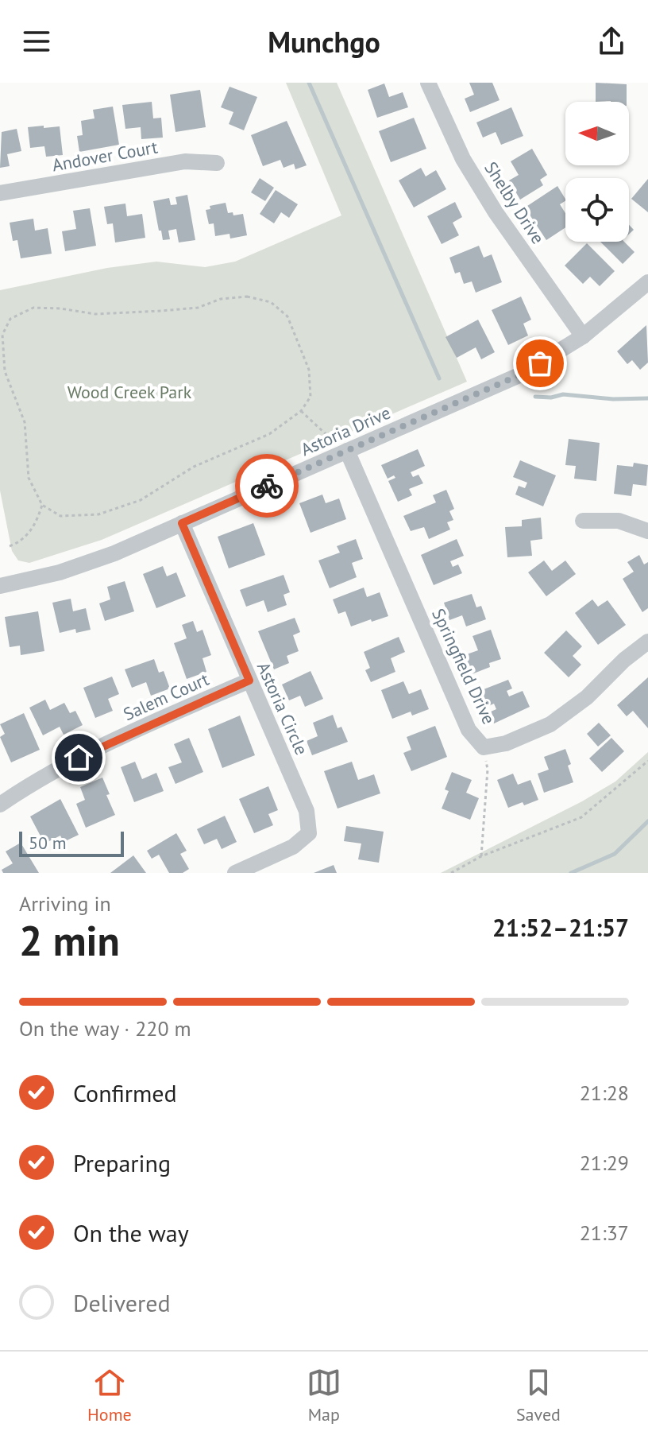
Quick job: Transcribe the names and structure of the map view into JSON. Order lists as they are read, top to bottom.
{
  "streets": {
    "street": [
      "Andover Court",
      "Shelby Drive",
      "Astoria Drive",
      "Springfield Drive",
      "Salem Court",
      "Astoria Circle"
    ]
  },
  "crossings": [
    ["Shelby Drive", "Astoria Drive"],
    ["Astoria Drive", "Springfield Drive"],
    ["Astoria Drive", "Astoria Circle"],
    ["Salem Court", "Astoria Circle"]
  ],
  "parks": ["Wood Creek Park"],
  "scale_bar": "50 m",
  "north": "left",
  "page": {
    "header": "Munchgo",
    "scale": "50 m",
    "heading": ["2 min", "Arriving in", "21:52–21:57"],
    "bar": "On the way · 220 m",
    "list": [
      ["Confirmed", "21:28"],
      ["Preparing", "21:29"],
      ["On the way", "21:37"],
      "Delivered"
    ],
    "tabs": ["Home", "Map", "Saved"]
  }
}
